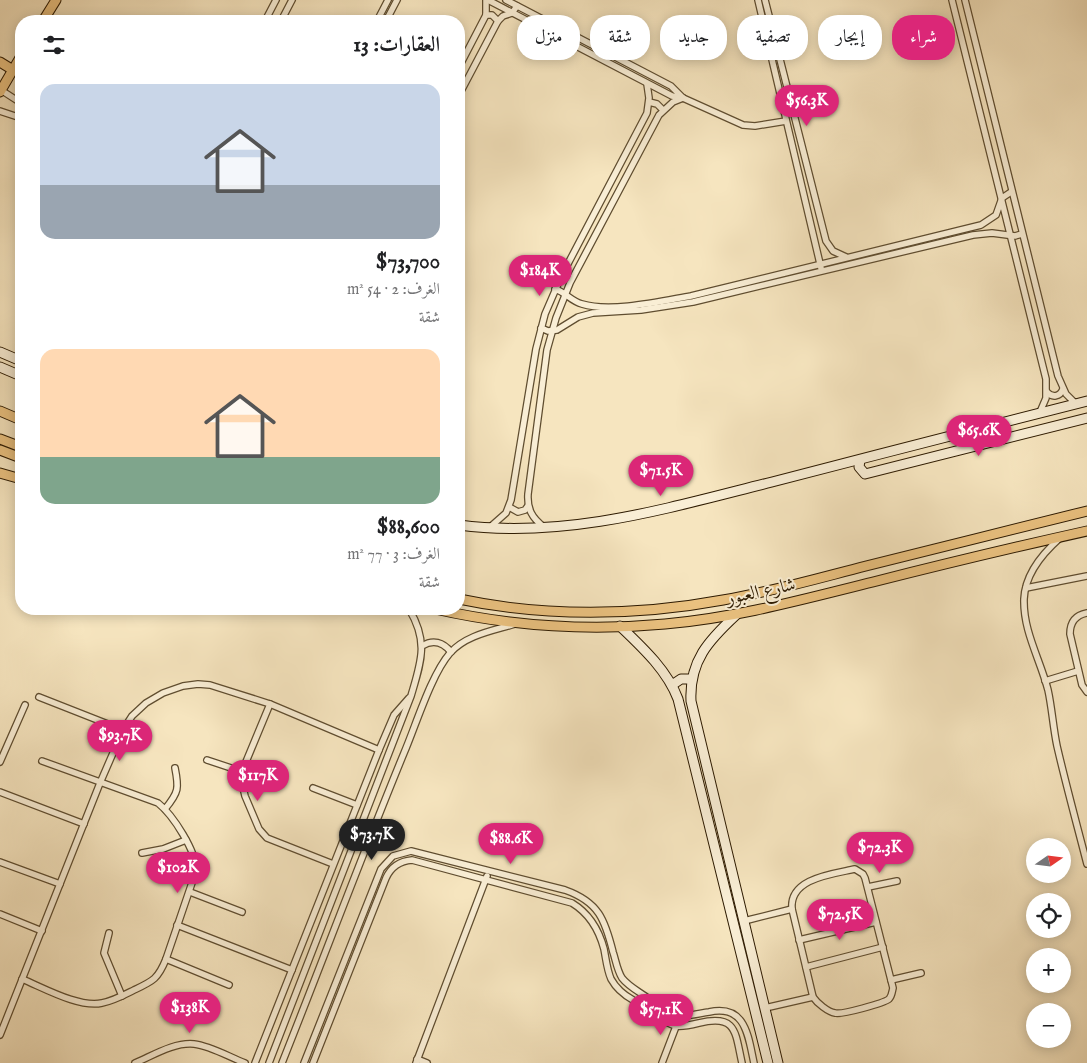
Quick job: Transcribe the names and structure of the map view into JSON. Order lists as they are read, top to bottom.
{
  "streets": {
    "main road": ["شارع العبور"]
  },
  "north": "right",
  "page": {
    "chip": [
      "شراء",
      "إيجار",
      "تصفية",
      "جديد",
      "شقة",
      "منزل"
    ],
    "heading": "العقارات: 13",
    "list": [
      {
        "name": "$73,700",
        "note": "الغرف: 2 · 54 m² · شقة"
      },
      {
        "name": "$88,600",
        "note": "الغرف: 3 · 77 m² · شقة"
      }
    ],
    "price": [
      "$56.3K",
      "$184K",
      "$65.6K",
      "$71.5K",
      "$93.7K",
      "$117K",
      "$73.7K",
      "$88.6K",
      "$72.3K",
      "$102K",
      "$72.5K",
      "$138K",
      "$57.1K"
    ],
    "map_buttons": ["+", "−"]
  }
}
